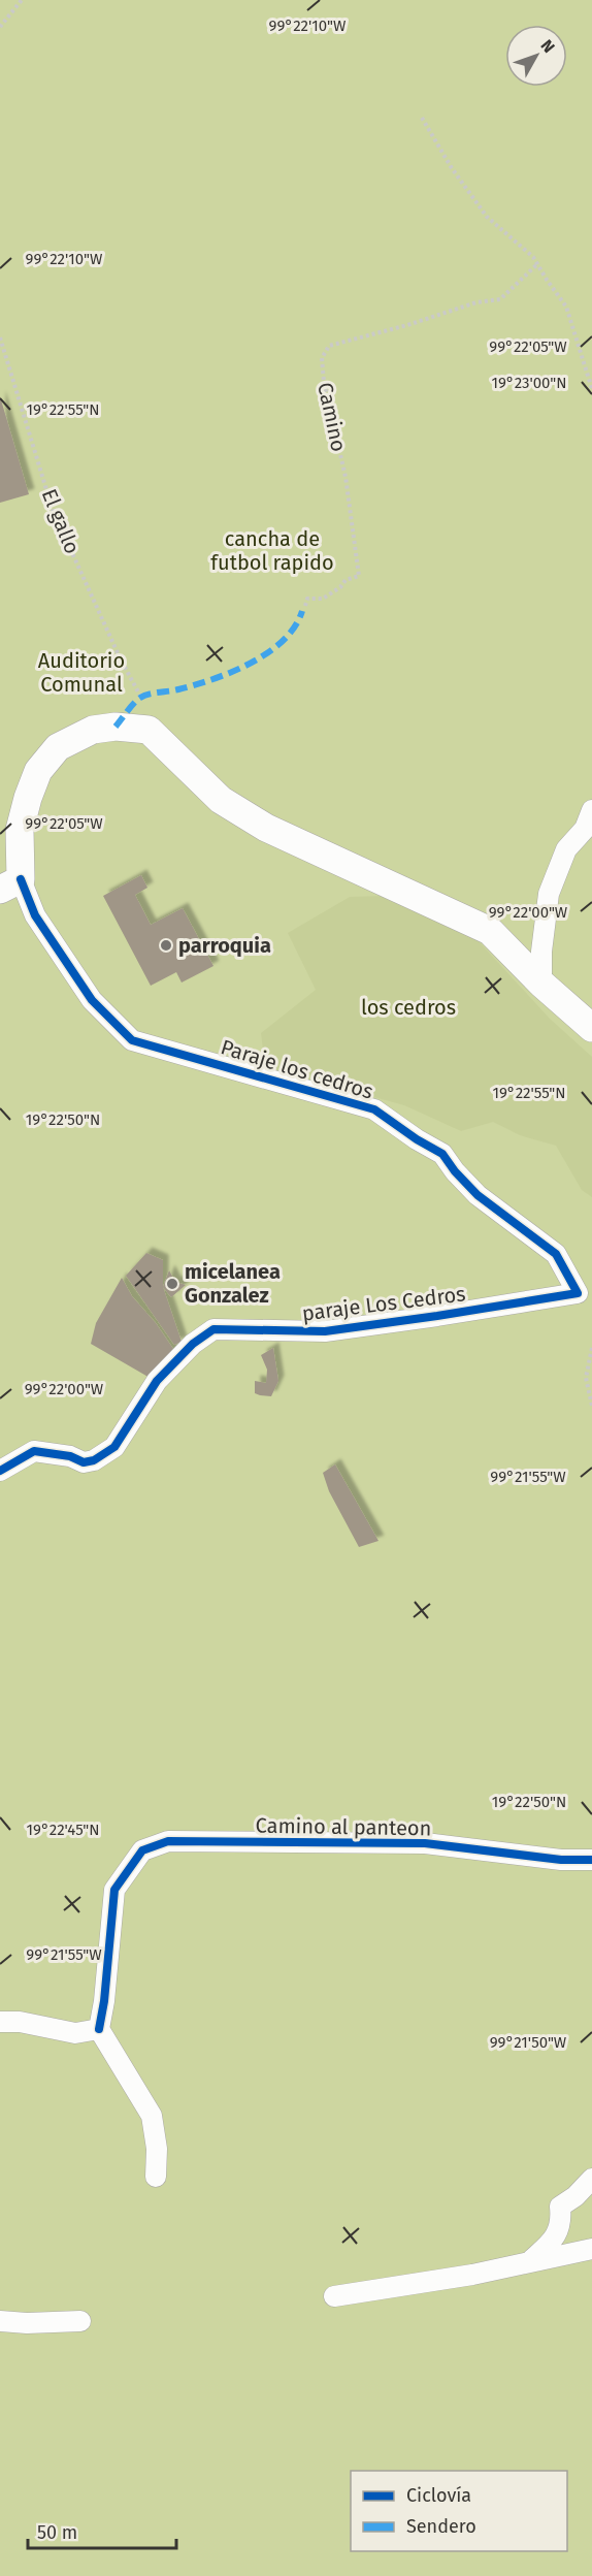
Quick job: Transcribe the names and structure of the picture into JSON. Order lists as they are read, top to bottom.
{
  "streets": {
    "street": ["Paraje los cedros", "paraje Los Cedros", "Camino al panteon"],
    "path": ["Camino", "El gallo"]
  },
  "crossings": [
    ["Paraje los cedros", "paraje Los Cedros"]
  ],
  "parks": ["cancha de futbol rapido", "Auditorio Comunal", "los cedros"],
  "places": ["parroquia", "micelanea Gonzalez"],
  "legend": ["Ciclovía", "Sendero"],
  "scale_bar": "50 m",
  "north": "top right",
  "coordinates": [
    "99°22'10\"W",
    "99°22'05\"W",
    "19°23'00\"N",
    "19°22'55\"N",
    "99°22'00\"W",
    "19°22'50\"N",
    "99°21'55\"W",
    "19°22'45\"N",
    "99°21'50\"W"
  ]
}
